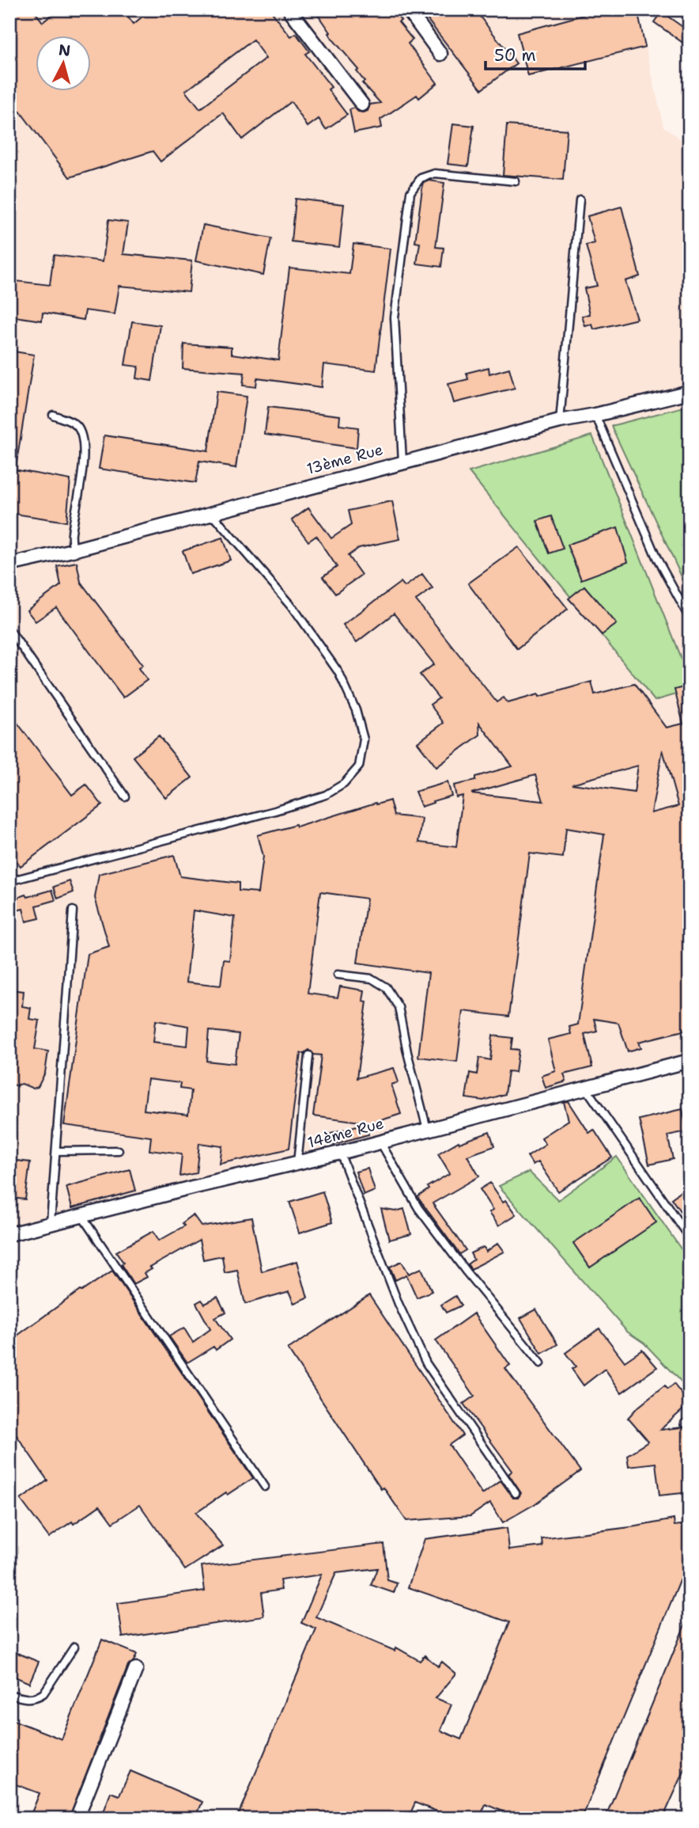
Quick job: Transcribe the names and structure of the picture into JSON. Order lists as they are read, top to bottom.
{
  "streets": {
    "street": ["13ème Rue", "14ème Rue"]
  },
  "scale_bar": "50 m",
  "north": "top"
}
